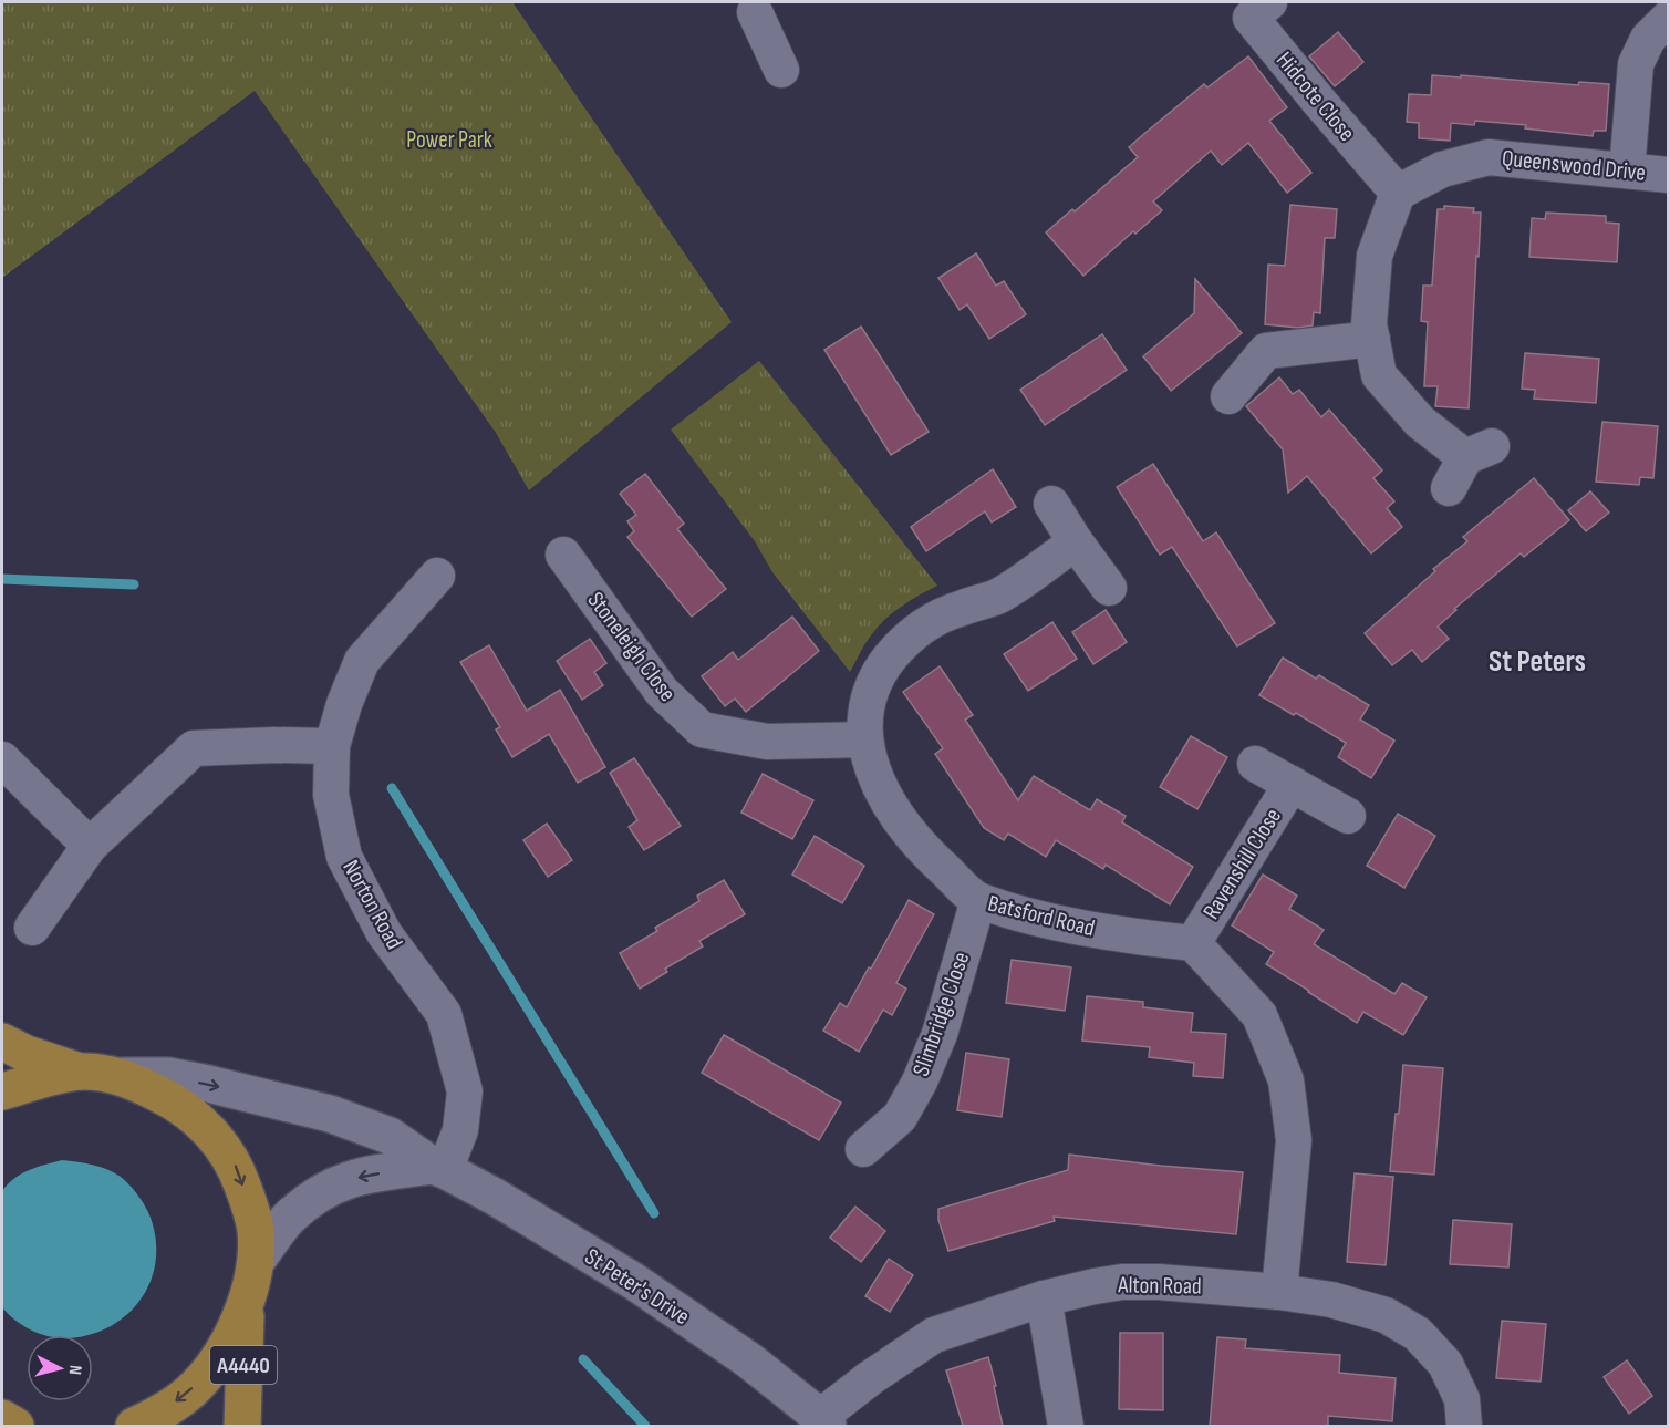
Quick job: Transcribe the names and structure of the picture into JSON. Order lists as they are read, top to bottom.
{
  "streets": {
    "highway": ["A4440"],
    "street": [
      "Hidcote Close",
      "Queenswood Drive",
      "Stoneleigh Close",
      "Ravenshill Close",
      "Norton Road",
      "Batsford Road",
      "Slimbridge Close",
      "Alton Road",
      "St Peter's Drive"
    ]
  },
  "crossings": [
    ["Hidcote Close", "Queenswood Drive"],
    ["Stoneleigh Close", "Batsford Road"],
    ["Ravenshill Close", "Batsford Road"],
    ["Norton Road", "St Peter's Drive"],
    ["Batsford Road", "Slimbridge Close"],
    ["Alton Road", "St Peter's Drive"]
  ],
  "one_way": ["St Peter's Drive"],
  "districts": ["St Peters"],
  "parks": ["Power Park"],
  "north": "right"
}
